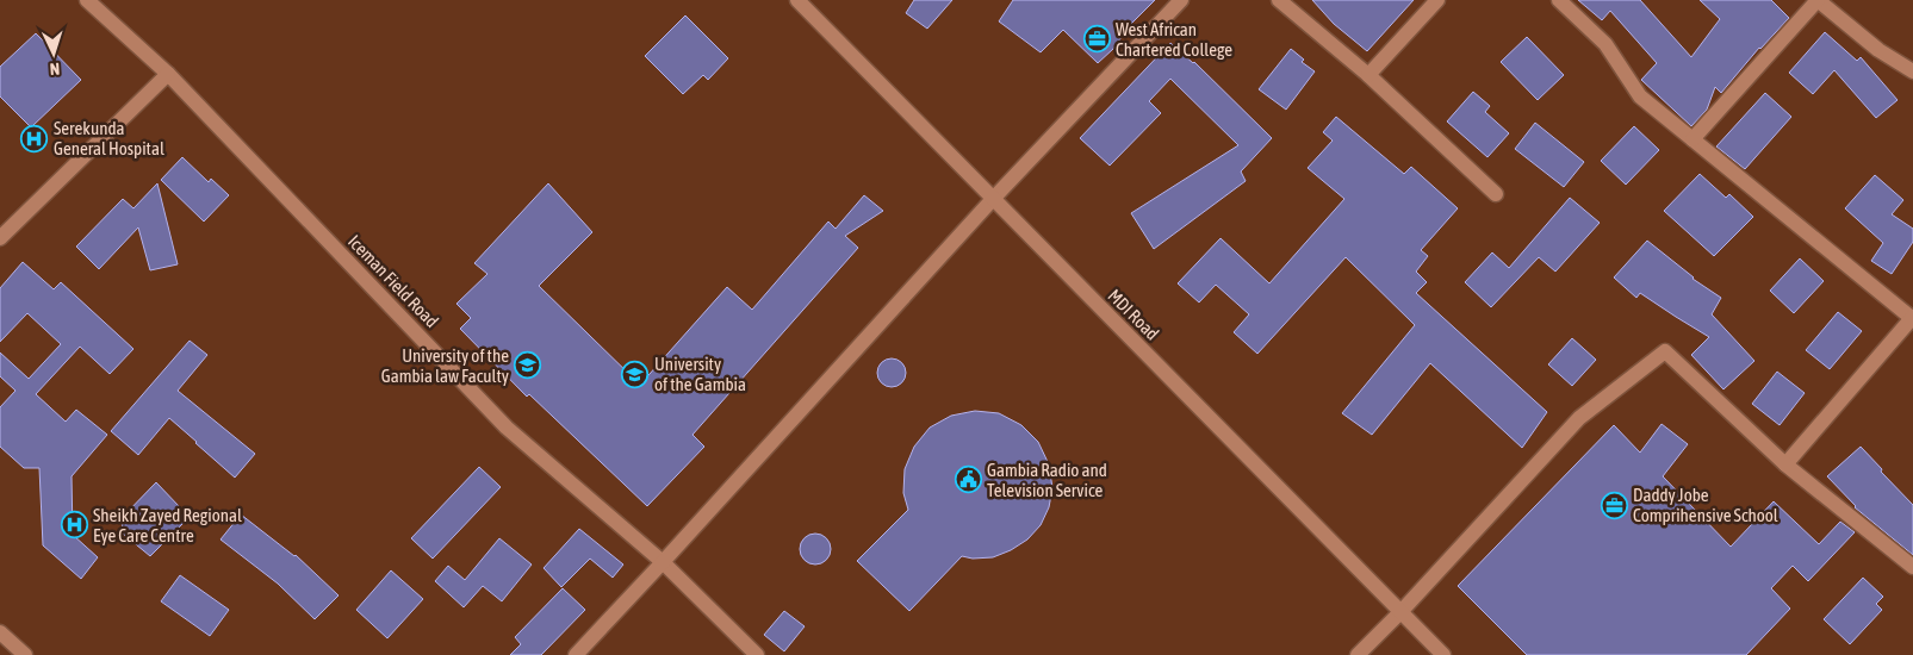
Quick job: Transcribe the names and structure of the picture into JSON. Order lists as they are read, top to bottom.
{
  "streets": {
    "street": ["Iceman Field Road", "MDI Road"]
  },
  "places": {
    "office": ["West African Chartered College", "Daddy Jobe Comprihensive School"],
    "hospital": ["Serekunda General Hospital", "Sheikh Zayed Regional Eye Care Centre"],
    "school or university": ["University of the Gambia law Faculty", "University of the Gambia"],
    "public building": ["Gambia Radio and Television Service"]
  },
  "north": "bottom"
}
